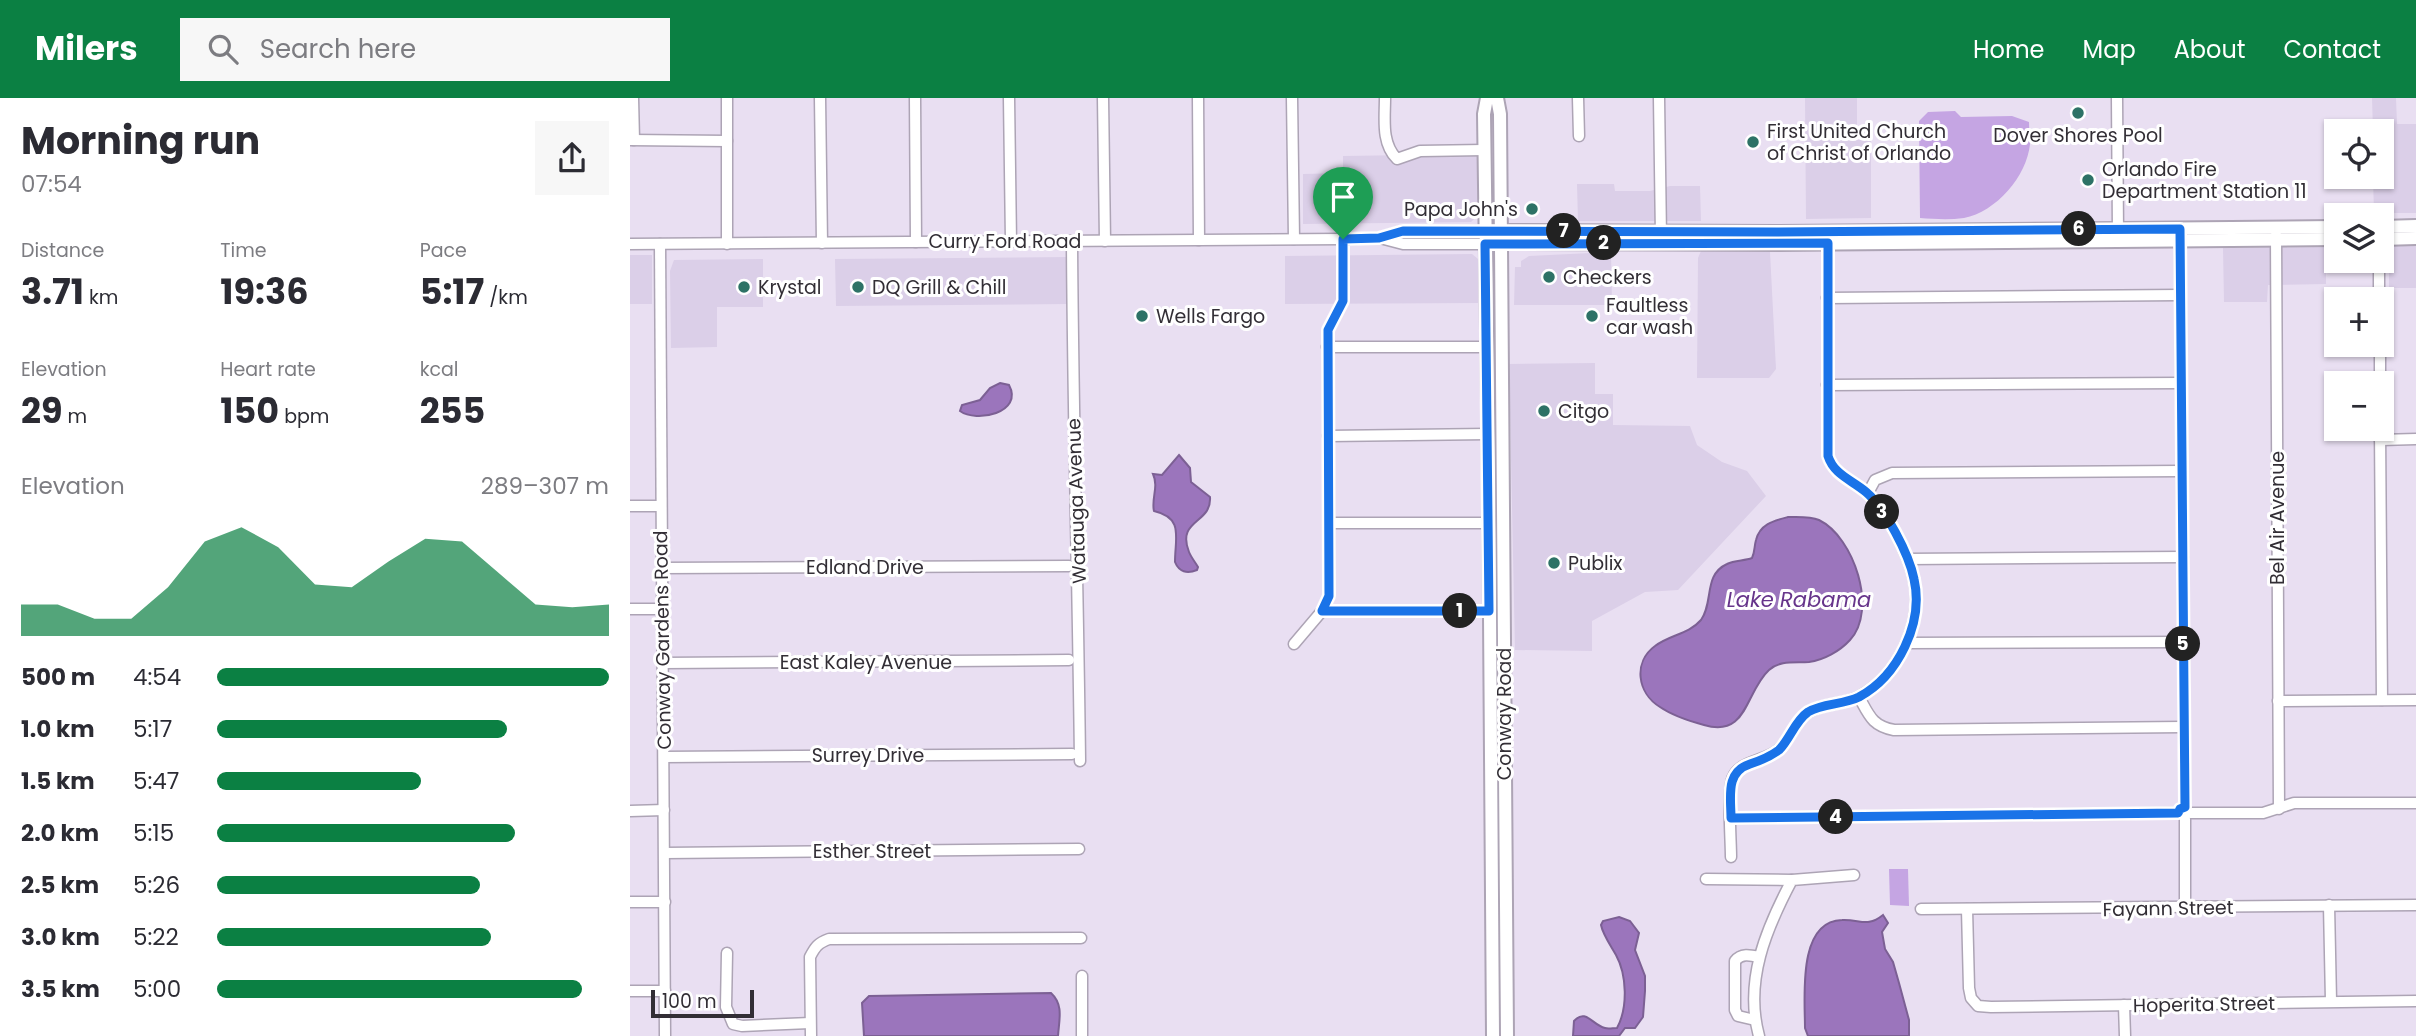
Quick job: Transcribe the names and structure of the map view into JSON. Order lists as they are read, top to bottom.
{
  "streets": {
    "main road": ["Curry Ford Road", "Conway Road"],
    "street": [
      "Watauga Avenue",
      "Bel Air Avenue",
      "Edland Drive",
      "Conway Gardens Road",
      "East Kaley Avenue",
      "Surrey Drive",
      "Esther Street",
      "Fayann Street",
      "Hoperita Street"
    ]
  },
  "crossings": [
    ["Curry Ford Road", "Watauga Avenue"],
    ["Curry Ford Road", "Bel Air Avenue"],
    ["Curry Ford Road", "Conway Gardens Road"],
    ["Curry Ford Road", "Conway Road"],
    ["Edland Drive", "Conway Gardens Road"],
    ["Conway Gardens Road", "East Kaley Avenue"],
    ["Conway Gardens Road", "Surrey Drive"],
    ["Conway Gardens Road", "Esther Street"],
    ["Fayann Street", "Hoperita Street"]
  ],
  "water": ["Lake Rabama"],
  "places": [
    "Dover Shores Pool",
    "First United Church of Christ of Orlando",
    "Orlando Fire Department Station 11",
    "Papa John's",
    "Checkers",
    "Krystal",
    "DQ Grill & Chill",
    "Wells Fargo",
    "Faultless car wash",
    "Citgo",
    "Publix"
  ],
  "scale_bar": "100 m",
  "page": {
    "header": "Milers",
    "search": "Search here",
    "nav": [
      "Home",
      "Map",
      "About",
      "Contact"
    ],
    "heading": ["Morning run", "07:54"],
    "map_buttons": ["+", "−"],
    "pins": [
      "6",
      "7",
      "2",
      "3",
      "1",
      "5",
      "4"
    ],
    "stats": [
      ["Distance", "3.71 km"],
      ["Time", "19:36"],
      ["Pace", "5:17 /km"],
      ["Elevation", "29 m"],
      ["Heart rate", "150 bpm"],
      ["kcal", "255"]
    ],
    "chart": ["Elevation", "289–307 m"],
    "list": [
      {
        "name": "500 m",
        "note": "4:54"
      },
      {
        "name": "1.0 km",
        "note": "5:17"
      },
      {
        "name": "1.5 km",
        "note": "5:47"
      },
      {
        "name": "2.0 km",
        "note": "5:15"
      },
      {
        "name": "2.5 km",
        "note": "5:26"
      },
      {
        "name": "3.0 km",
        "note": "5:22"
      },
      {
        "name": "3.5 km",
        "note": "5:00"
      }
    ],
    "scale": "100 m"
  }
}
